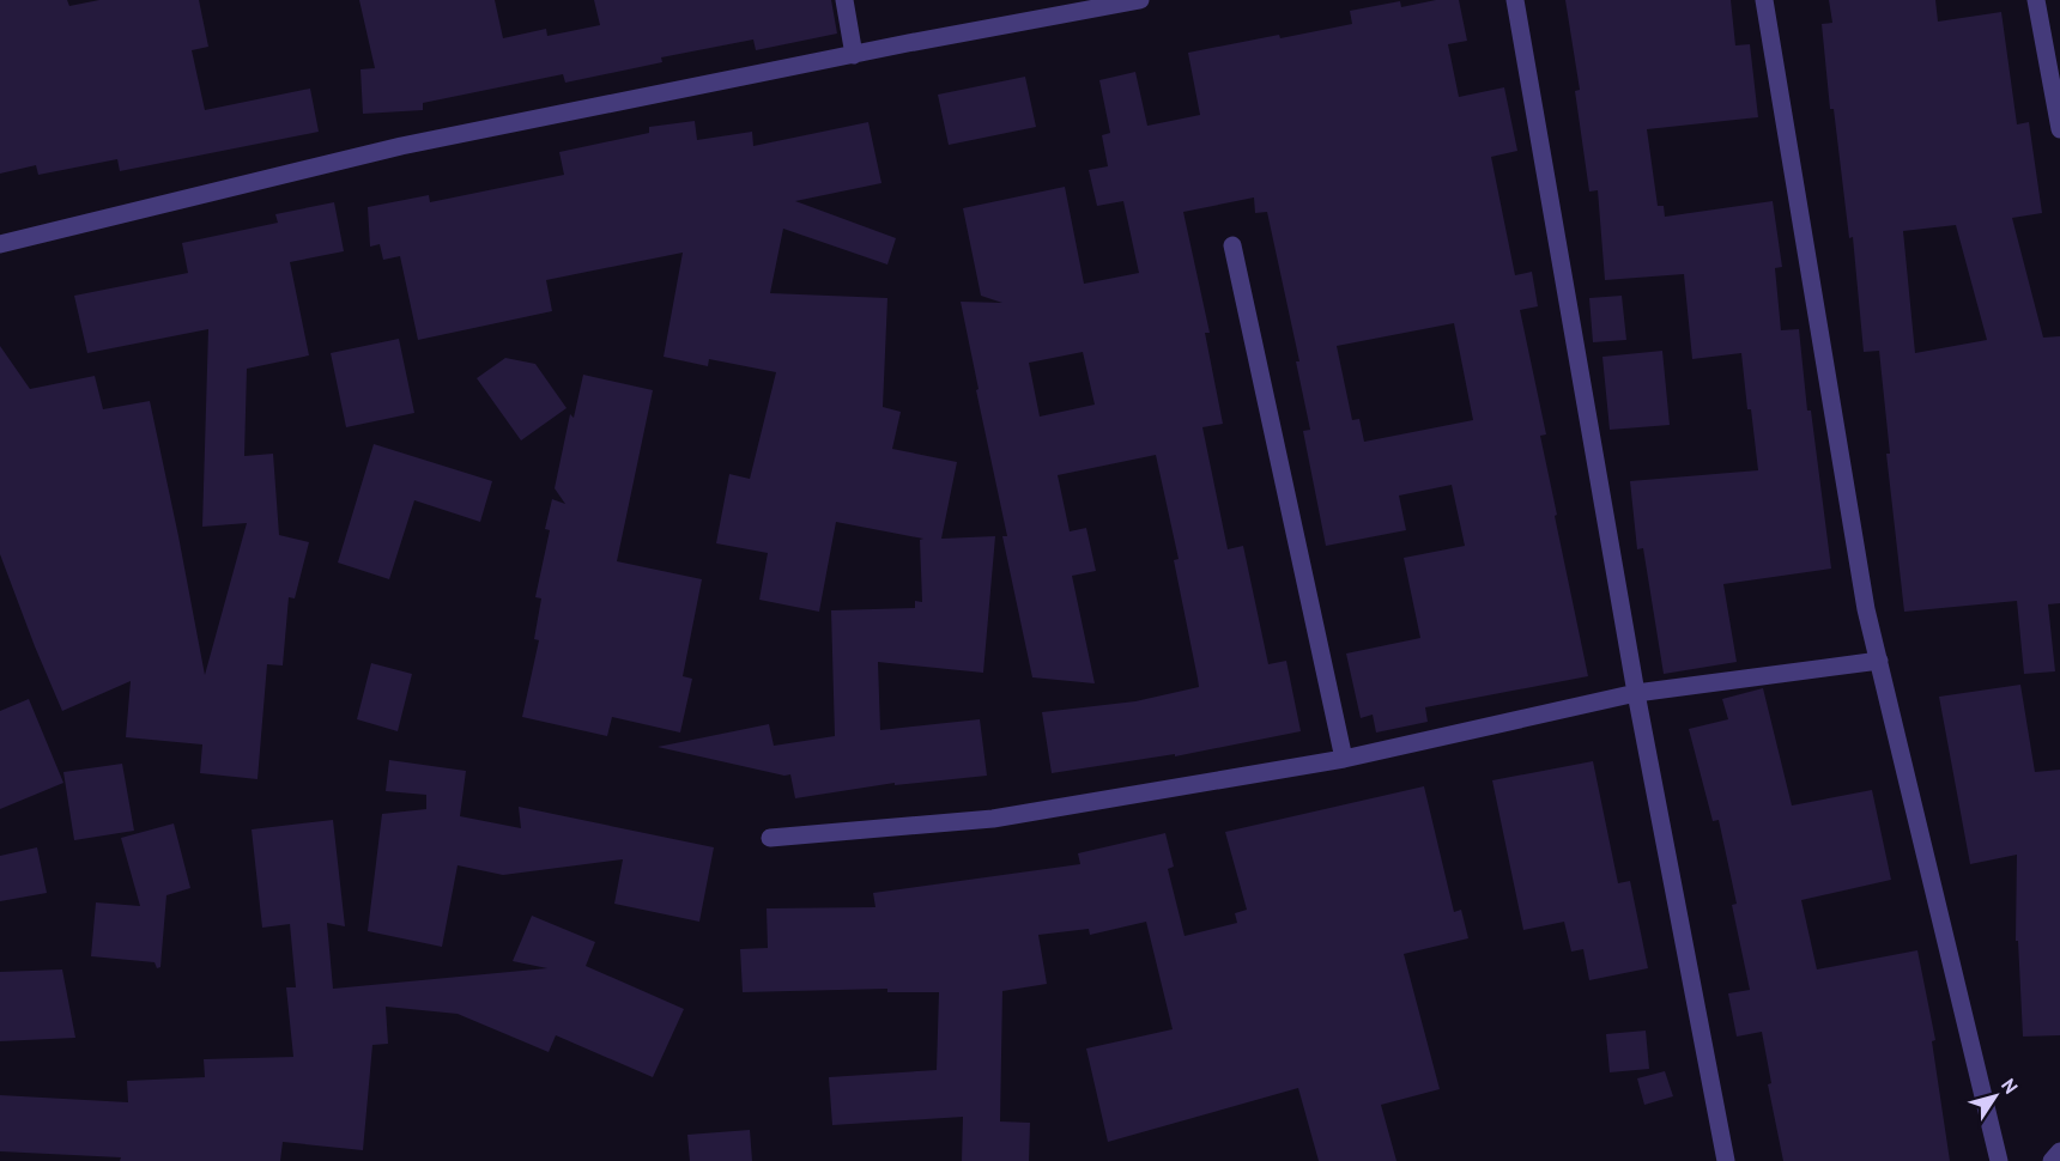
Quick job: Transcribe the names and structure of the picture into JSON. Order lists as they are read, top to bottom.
{
  "north": "top right"
}
